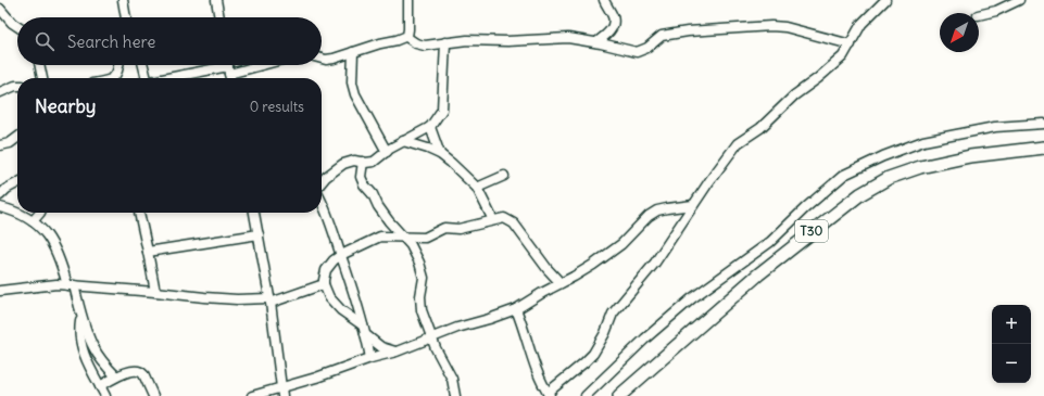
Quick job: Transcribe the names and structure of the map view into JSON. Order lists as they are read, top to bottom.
{
  "streets": {
    "main road": ["T30"]
  },
  "north": "bottom left",
  "page": {
    "search": "Search here",
    "heading": ["Nearby", "0 results"],
    "map_buttons": ["+", "−"]
  }
}
